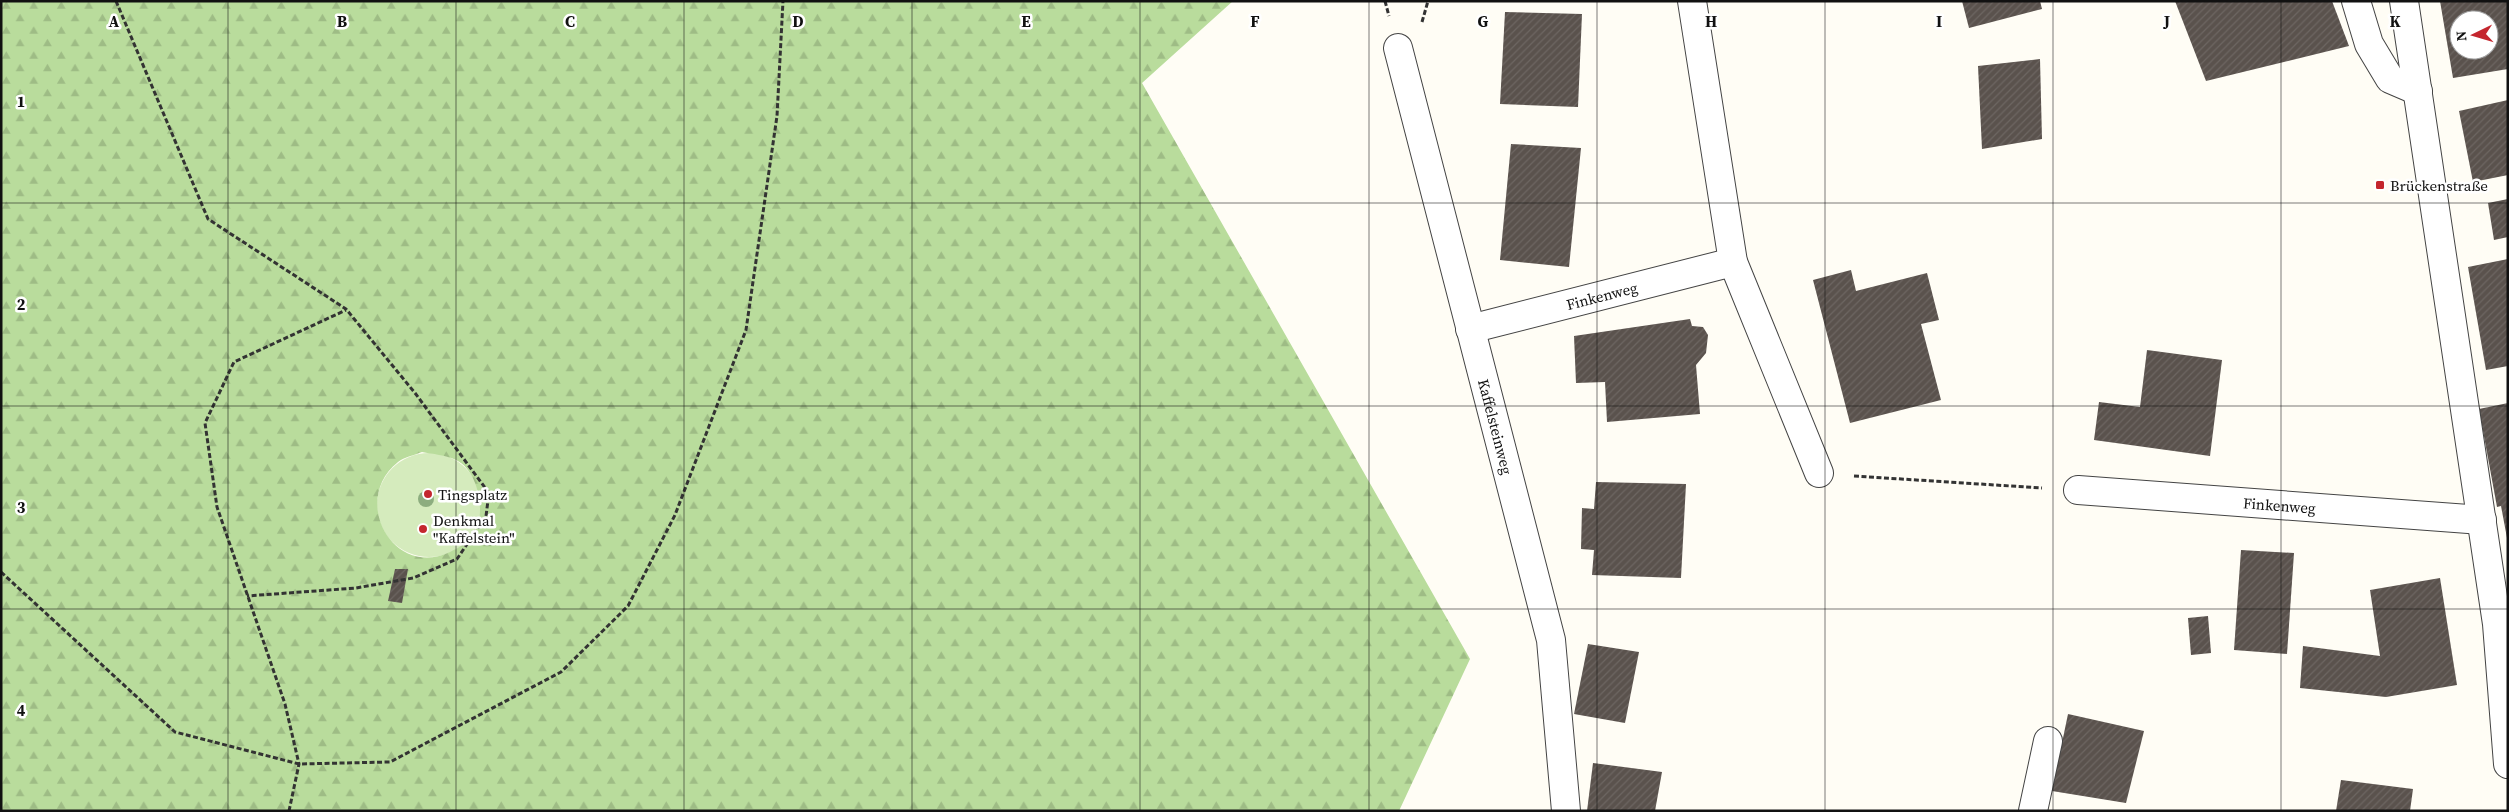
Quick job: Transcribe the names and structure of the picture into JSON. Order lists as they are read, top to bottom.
{
  "streets": {
    "street": ["Finkenweg", "Kaffelsteinweg"]
  },
  "crossings": [
    ["Finkenweg", "Kaffelsteinweg"]
  ],
  "places": {
    "transit": ["Brückenstraße"],
    "other": ["Tingsplatz", "Denkmal \"Kaffelstein\""]
  },
  "north": "left",
  "grid": {
    "columns": [
      "A",
      "B",
      "C",
      "D",
      "E",
      "F",
      "G",
      "H",
      "I",
      "J",
      "K"
    ],
    "rows": [
      "1",
      "2",
      "3",
      "4"
    ]
  }
}
